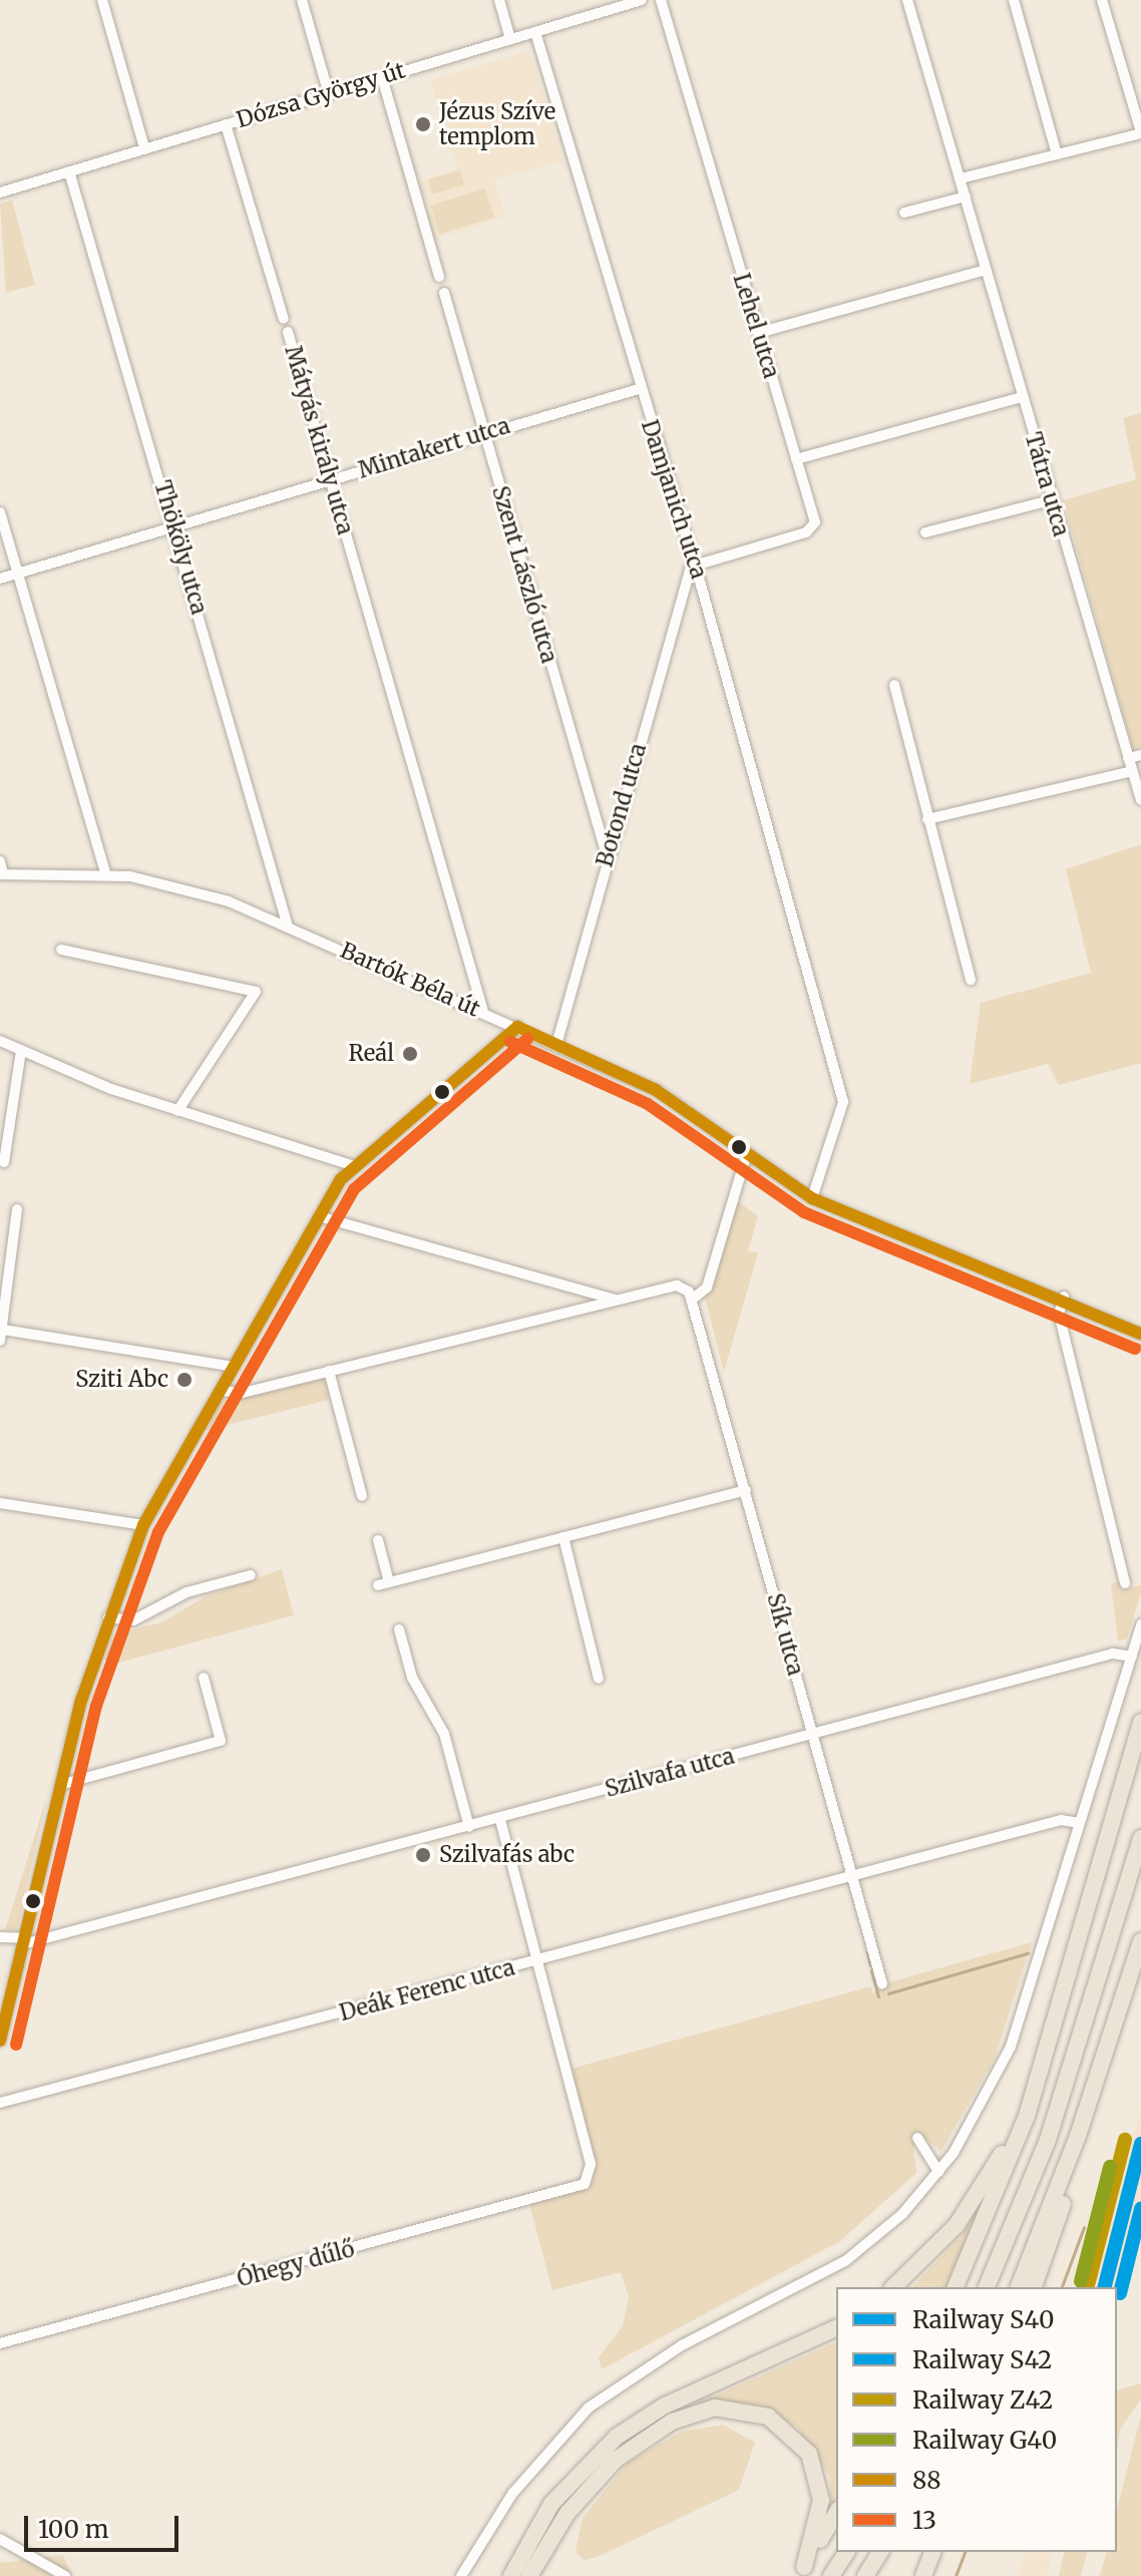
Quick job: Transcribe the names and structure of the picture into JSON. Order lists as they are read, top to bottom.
{
  "streets": {
    "street": [
      "Dózsa György út",
      "Lehel utca",
      "Mátyás király utca",
      "Mintakert utca",
      "Tátra utca",
      "Damjanich utca",
      "Thököly utca",
      "Szent László utca",
      "Botond utca",
      "Bartók Béla út",
      "Sík utca",
      "Szilvafa utca",
      "Deák Ferenc utca",
      "Óhegy dűlő"
    ]
  },
  "crossings": [
    ["Dózsa György út", "Mátyás király utca"],
    ["Dózsa György út", "Damjanich utca"],
    ["Dózsa György út", "Thököly utca"],
    ["Lehel utca", "Damjanich utca"],
    ["Lehel utca", "Botond utca"],
    ["Mátyás király utca", "Mintakert utca"],
    ["Mátyás király utca", "Bartók Béla út"],
    ["Mintakert utca", "Damjanich utca"],
    ["Mintakert utca", "Thököly utca"],
    ["Mintakert utca", "Szent László utca"],
    ["Damjanich utca", "Botond utca"],
    ["Damjanich utca", "Bartók Béla út"],
    ["Thököly utca", "Bartók Béla út"],
    ["Szent László utca", "Botond utca"],
    ["Botond utca", "Bartók Béla út"],
    ["Sík utca", "Szilvafa utca"],
    ["Sík utca", "Deák Ferenc utca"],
    ["Deák Ferenc utca", "Óhegy dűlő"]
  ],
  "places": [
    "Jézus Szíve templom",
    "Reál",
    "Sziti Abc",
    "Szilvafás abc"
  ],
  "lines": [
    "transit line 88",
    "transit line 13",
    "rail line Z42",
    "rail line S40",
    "rail line G40",
    "rail line S42"
  ],
  "legend": [
    "Railway S40",
    "Railway S42",
    "Railway Z42",
    "Railway G40",
    "88",
    "13"
  ],
  "scale_bar": "100 m"
}
